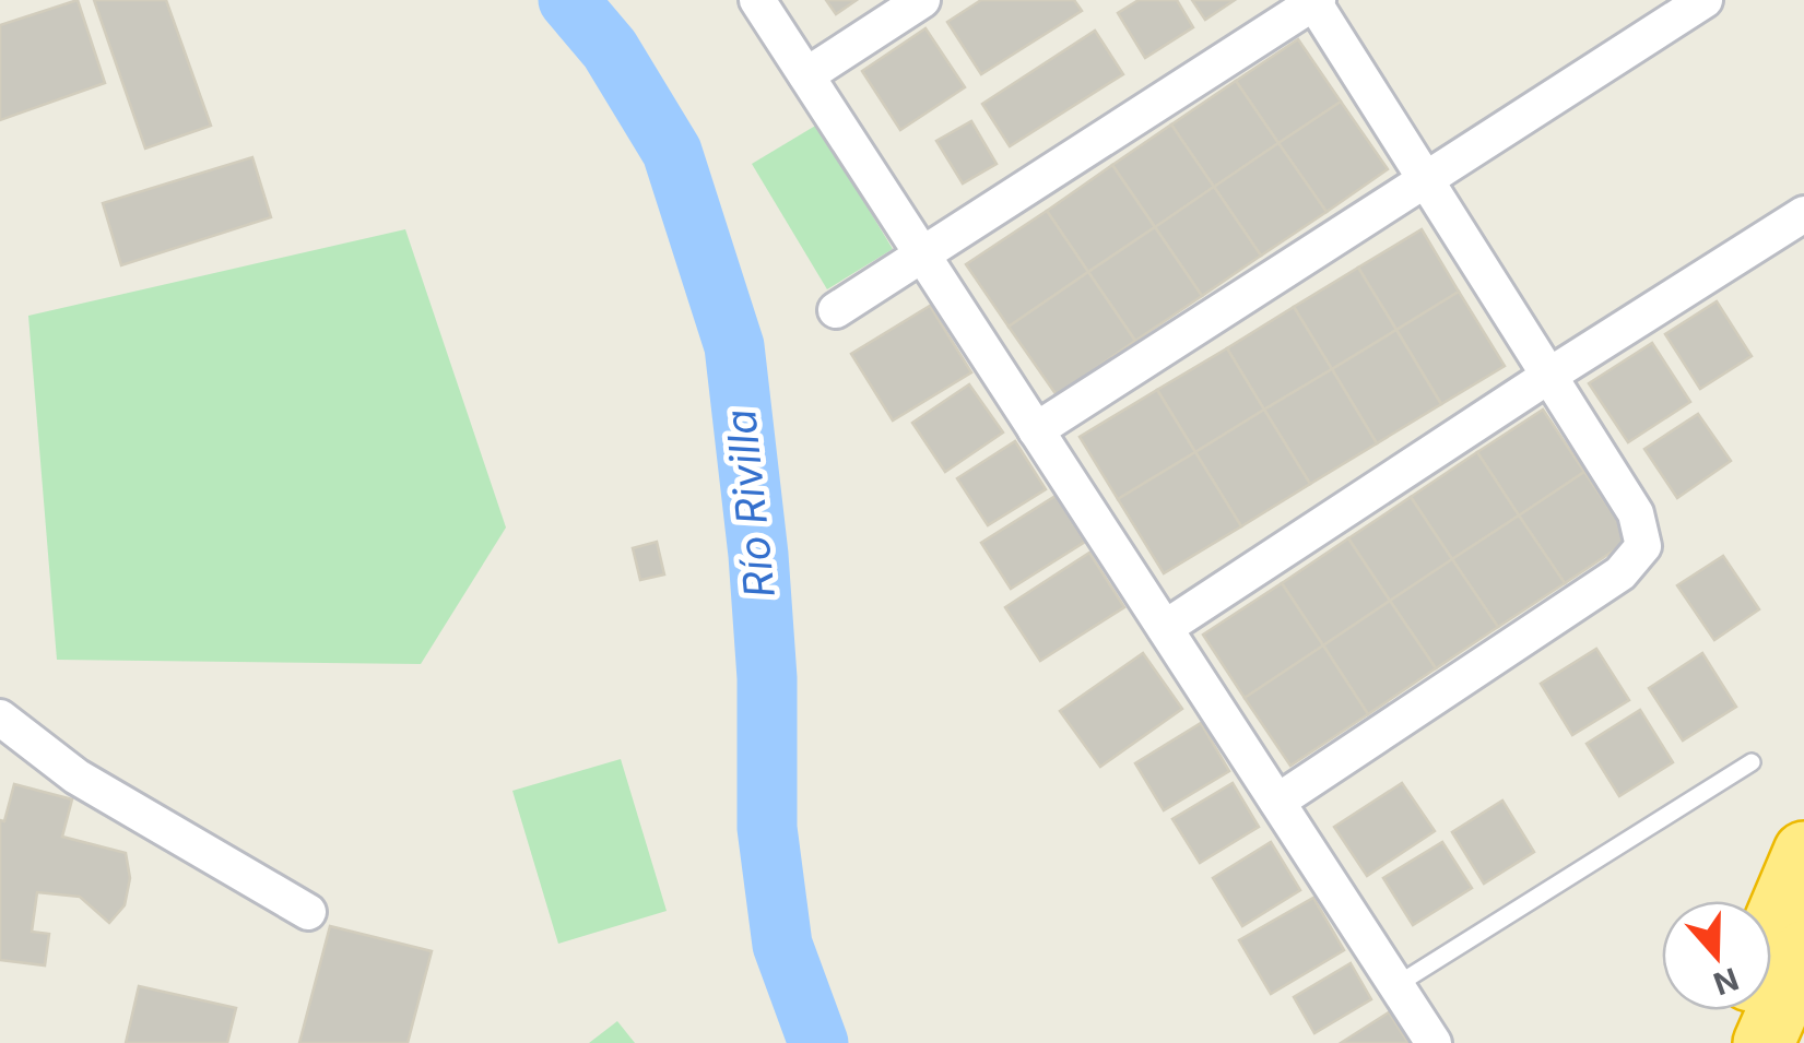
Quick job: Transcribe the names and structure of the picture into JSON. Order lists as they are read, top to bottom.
{
  "water": ["Río Rivilla"],
  "north": "bottom"
}
